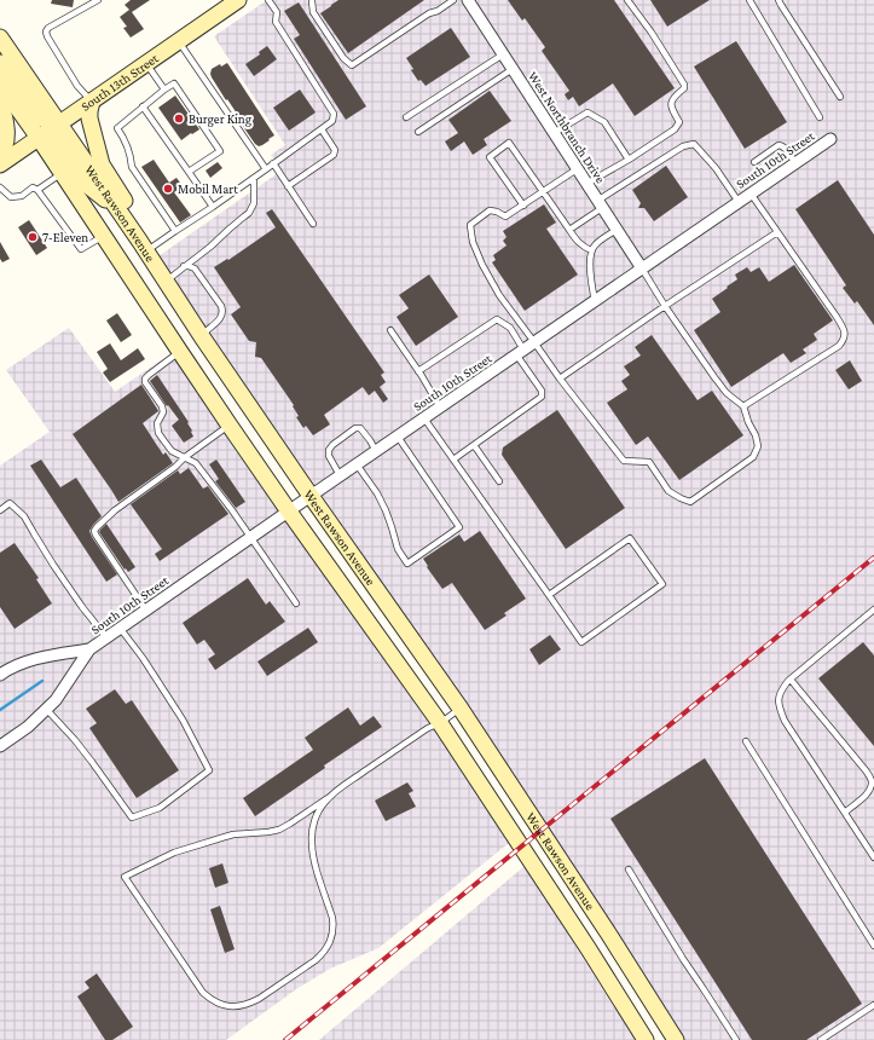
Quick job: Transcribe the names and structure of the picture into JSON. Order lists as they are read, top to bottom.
{
  "streets": {
    "main road": ["South 13th Street", "West Rawson Avenue"],
    "street": ["West Northbranch Drive", "South 10th Street"]
  },
  "crossings": [
    ["South 13th Street", "West Rawson Avenue"],
    ["West Northbranch Drive", "South 10th Street"],
    ["South 10th Street", "West Rawson Avenue"]
  ],
  "places": ["Burger King", "Mobil Mart", "7-Eleven"]
}
